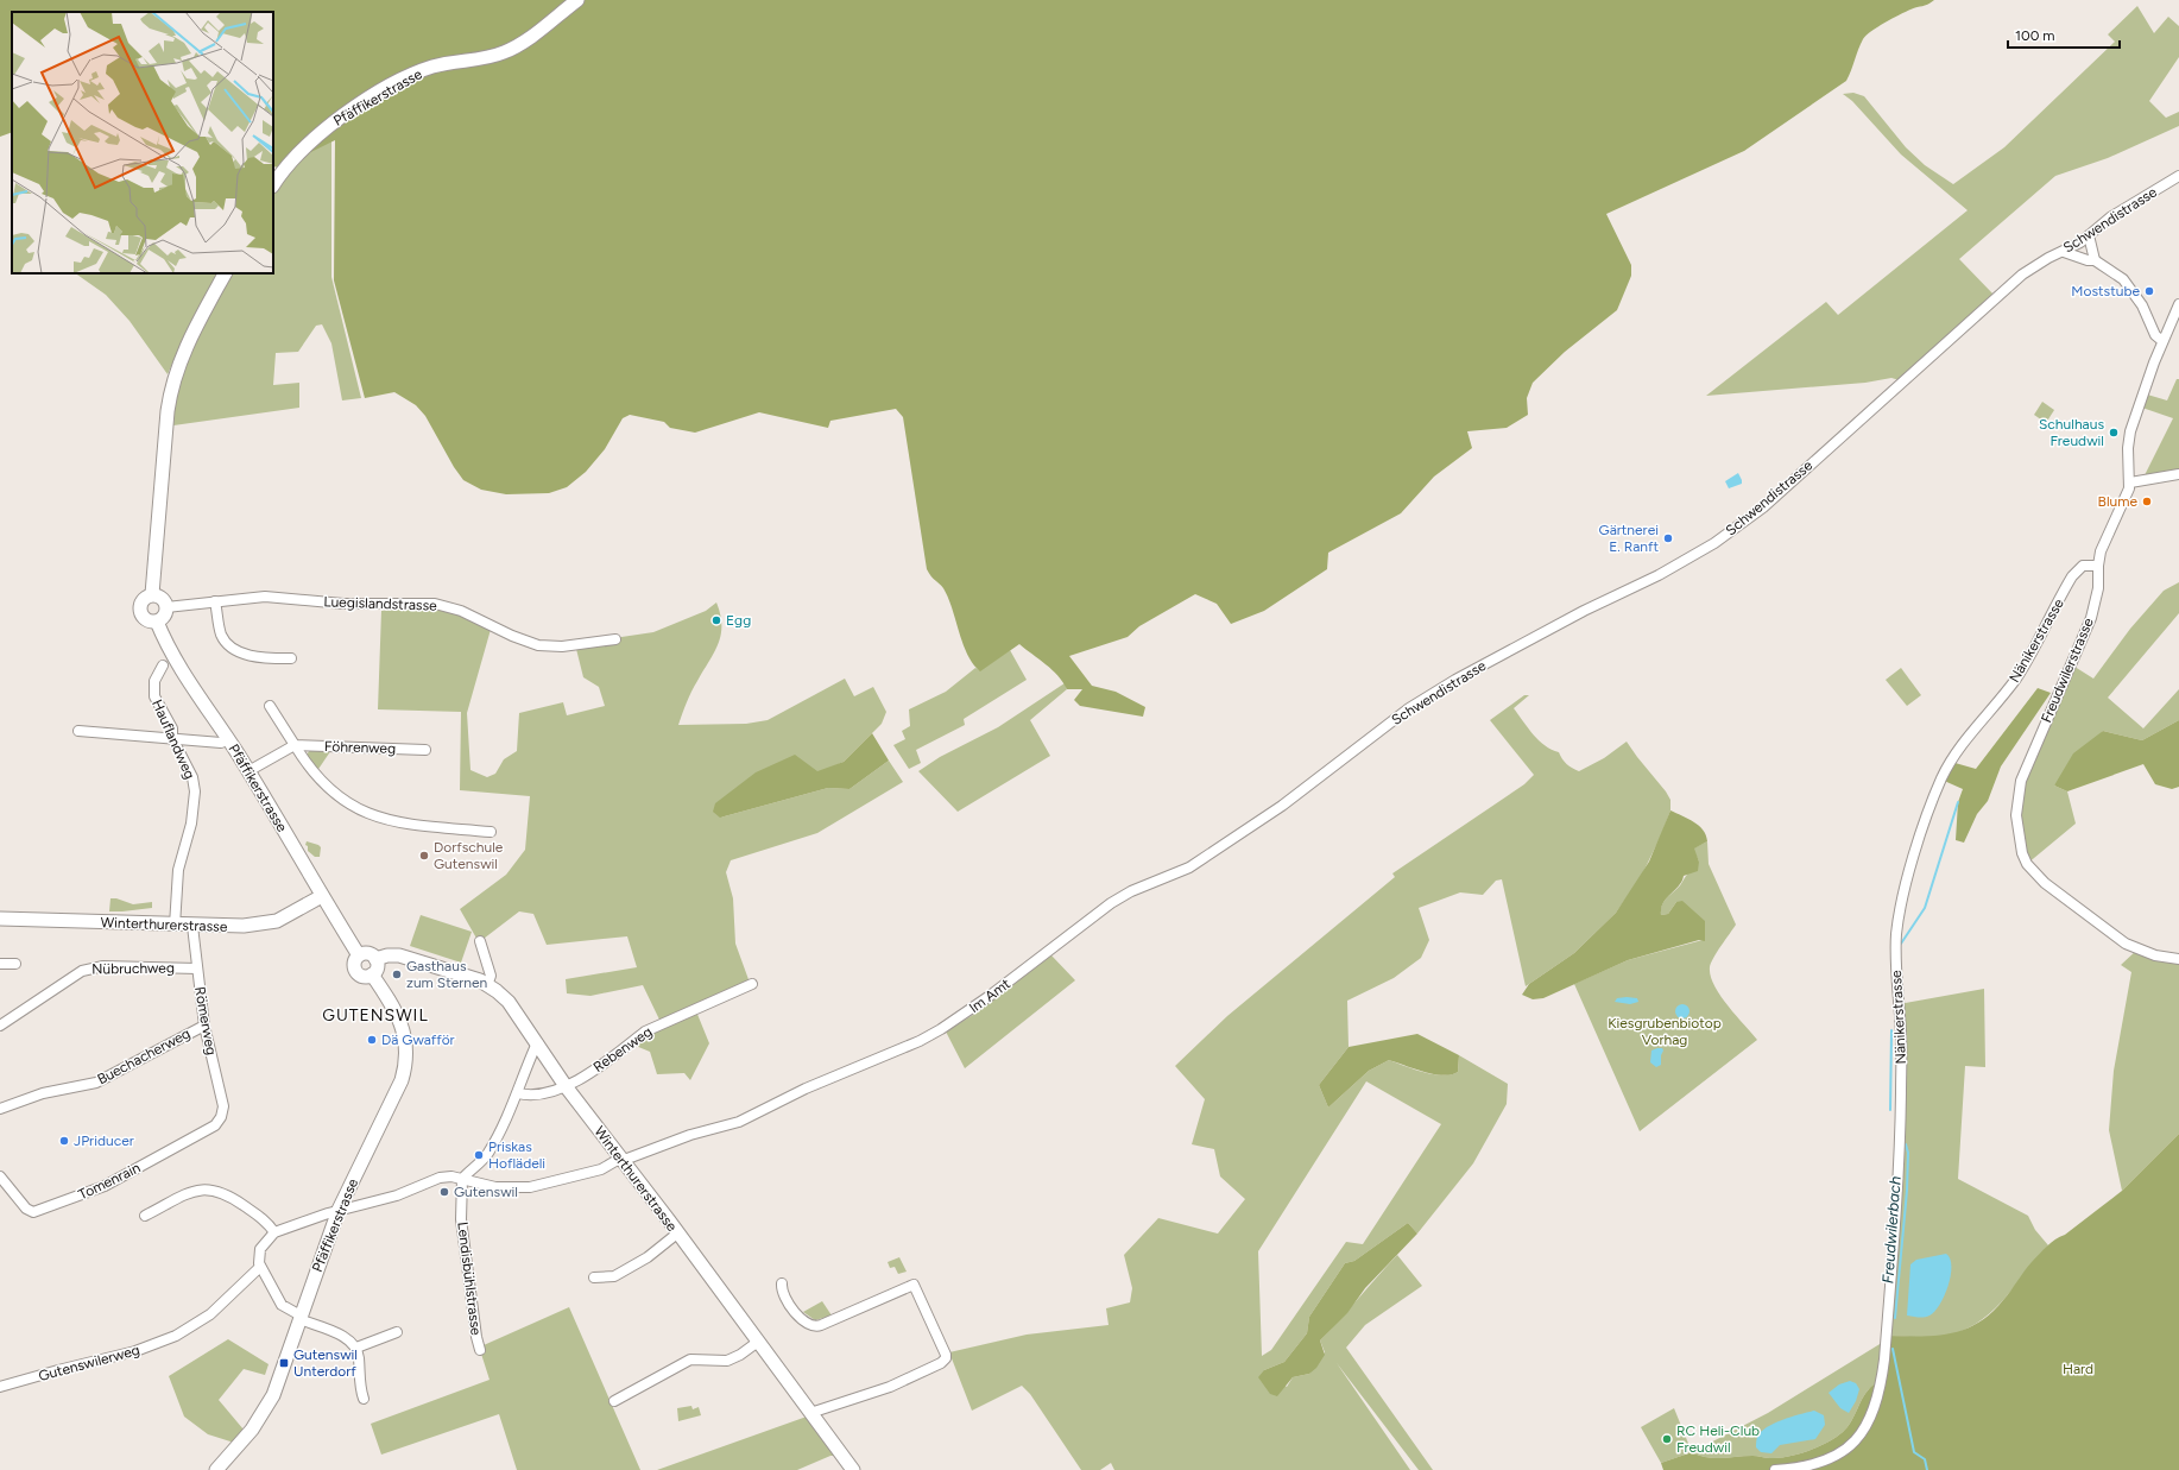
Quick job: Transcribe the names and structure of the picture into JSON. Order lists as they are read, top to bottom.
{
  "streets": {
    "main road": ["Pfäffikerstrasse", "Winterthurerstrasse"],
    "street": [
      "Schwendistrasse",
      "Luegislandstrasse",
      "Nänikerstrasse",
      "Freudwilerstrasse",
      "Hauflandweg",
      "Föhrenweg",
      "Nübruchweg",
      "Im Amt",
      "Römerweg",
      "Rebenweg",
      "Buechacherweg",
      "Tomenrain",
      "Lendisbühlstrasse",
      "Gutenswilerweg"
    ]
  },
  "crossings": [
    ["Pfäffikerstrasse", "Luegislandstrasse"],
    ["Pfäffikerstrasse", "Winterthurerstrasse"],
    ["Pfäffikerstrasse", "Im Amt"],
    ["Schwendistrasse", "Im Amt"],
    ["Nänikerstrasse", "Freudwilerstrasse"],
    ["Hauflandweg", "Winterthurerstrasse"],
    ["Winterthurerstrasse", "Im Amt"],
    ["Winterthurerstrasse", "Römerweg"],
    ["Winterthurerstrasse", "Rebenweg"],
    ["Nübruchweg", "Römerweg"],
    ["Im Amt", "Lendisbühlstrasse"],
    ["Römerweg", "Buechacherweg"],
    ["Römerweg", "Tomenrain"]
  ],
  "districts": ["GUTENSWIL"],
  "water": ["Freudwilerbach"],
  "parks": ["Kiesgrubenbiotop Vorhag", "Hard"],
  "places": {
    "other": [
      "Moststube",
      "Schulhaus Freudwil",
      "Blume",
      "Gärtnerei E. Ranft",
      "Egg",
      "Dorfschule Gutenswil",
      "Gasthaus zum Sternen",
      "Dä Gwafför",
      "JPriducer",
      "Priskas Hoflädeli",
      "Gutenswil",
      "RC Heli-Club Freudwil"
    ],
    "transit": ["Gutenswil Unterdorf"]
  },
  "scale_bar": "100 m"
}
